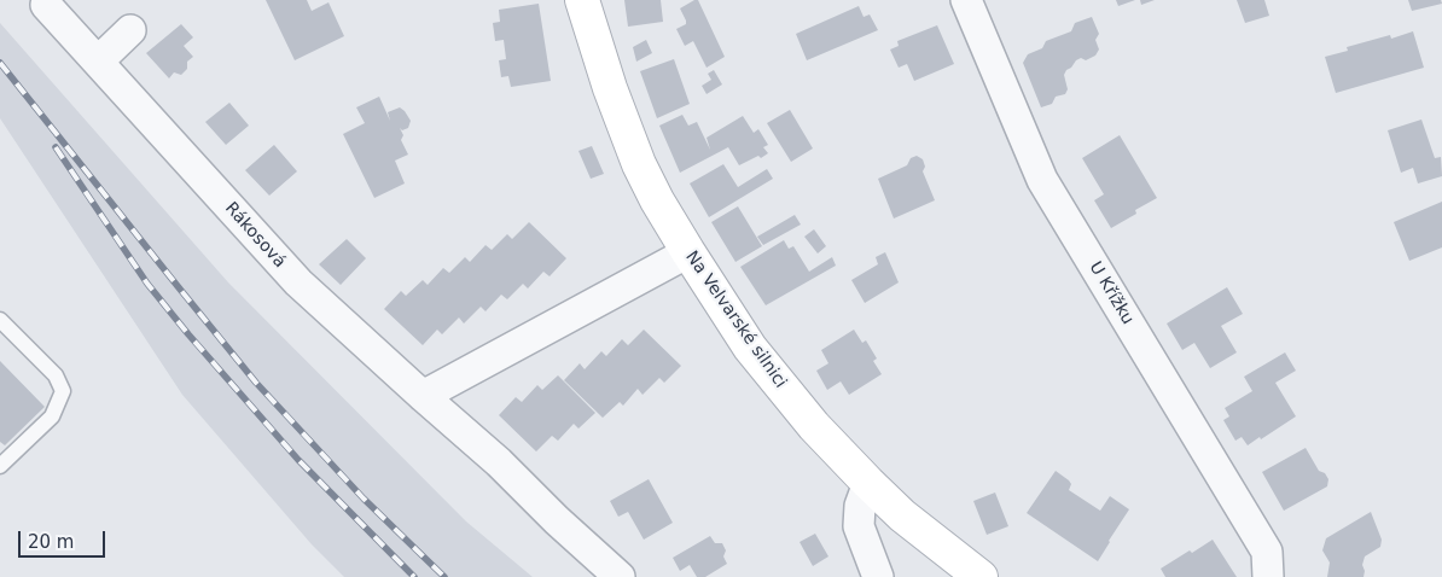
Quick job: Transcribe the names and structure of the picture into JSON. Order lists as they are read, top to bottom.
{
  "streets": {
    "main road": ["Na Velvarské silnici"],
    "street": ["Rákosová", "U Křížku"]
  },
  "scale_bar": "20 m"
}
